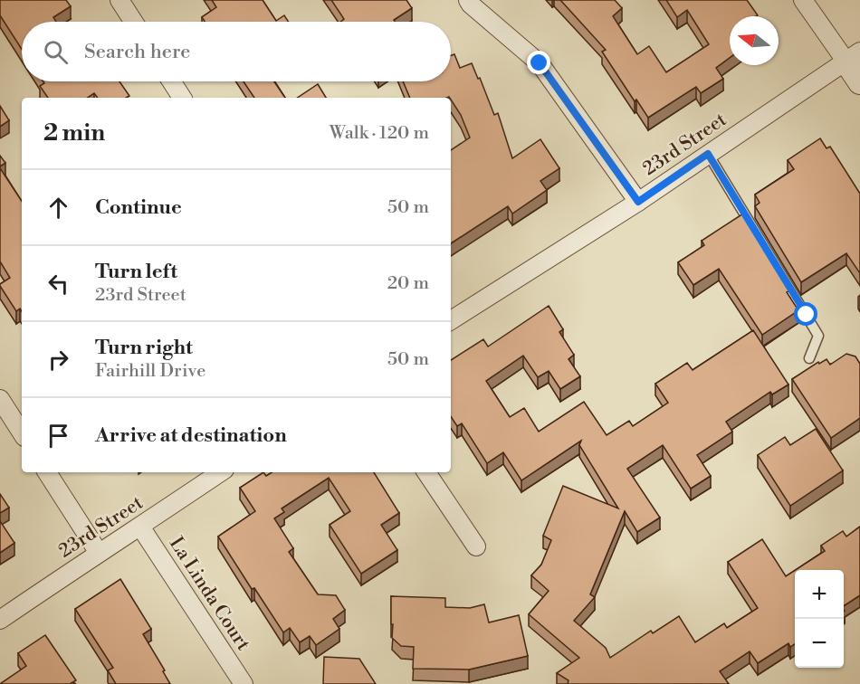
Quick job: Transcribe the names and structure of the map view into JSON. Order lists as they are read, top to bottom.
{
  "streets": {
    "street": ["23rd Street", "La Linda Court"]
  },
  "crossings": [
    ["23rd Street", "La Linda Court"]
  ],
  "north": "left",
  "page": {
    "search": "Search here",
    "heading": ["2 min", "Walk · 120 m"],
    "list": [
      ["Continue", "50 m"],
      ["Turn left", "23rd Street", "20 m"],
      ["Turn right", "Fairhill Drive", "50 m"],
      "Arrive at destination"
    ],
    "map_buttons": ["+", "−"]
  }
}
